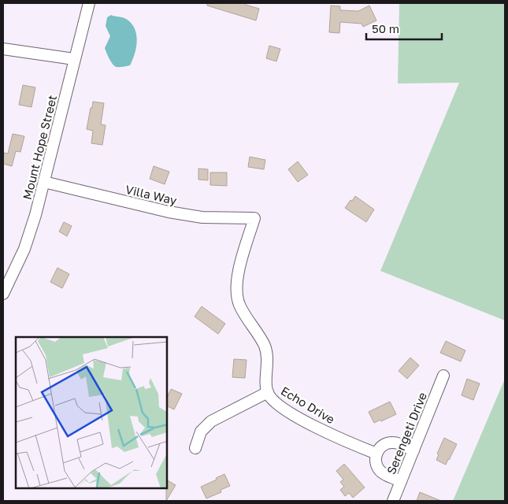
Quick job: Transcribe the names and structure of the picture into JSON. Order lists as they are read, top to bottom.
{
  "streets": {
    "street": [
      "Mount Hope Street",
      "Villa Way",
      "Echo Drive",
      "Serengeti Drive"
    ]
  },
  "crossings": [
    ["Mount Hope Street", "Villa Way"],
    ["Villa Way", "Echo Drive"],
    ["Echo Drive", "Serengeti Drive"]
  ],
  "scale_bar": "50 m"
}
